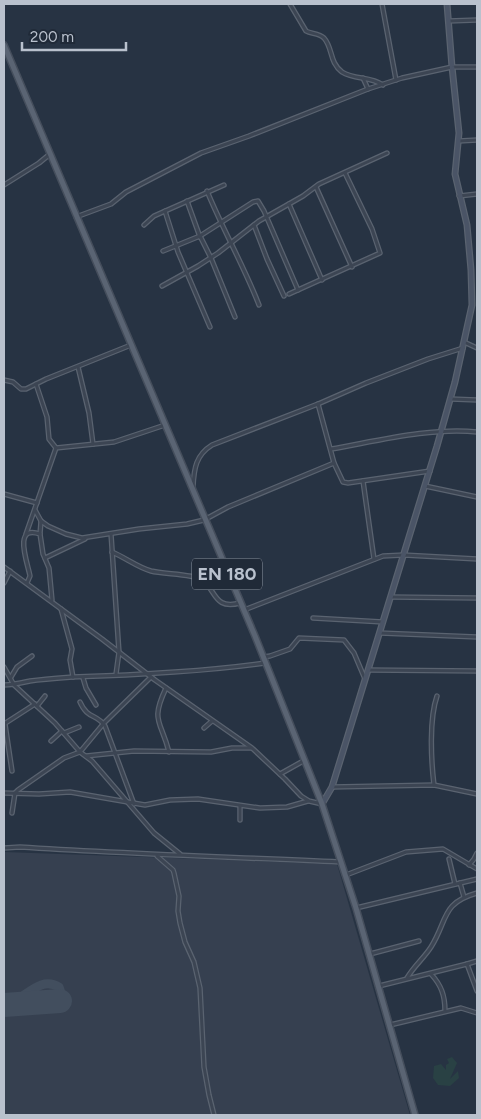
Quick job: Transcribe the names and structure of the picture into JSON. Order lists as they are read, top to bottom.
{
  "streets": {
    "main road": ["EN 180"]
  },
  "scale_bar": "200 m"
}
